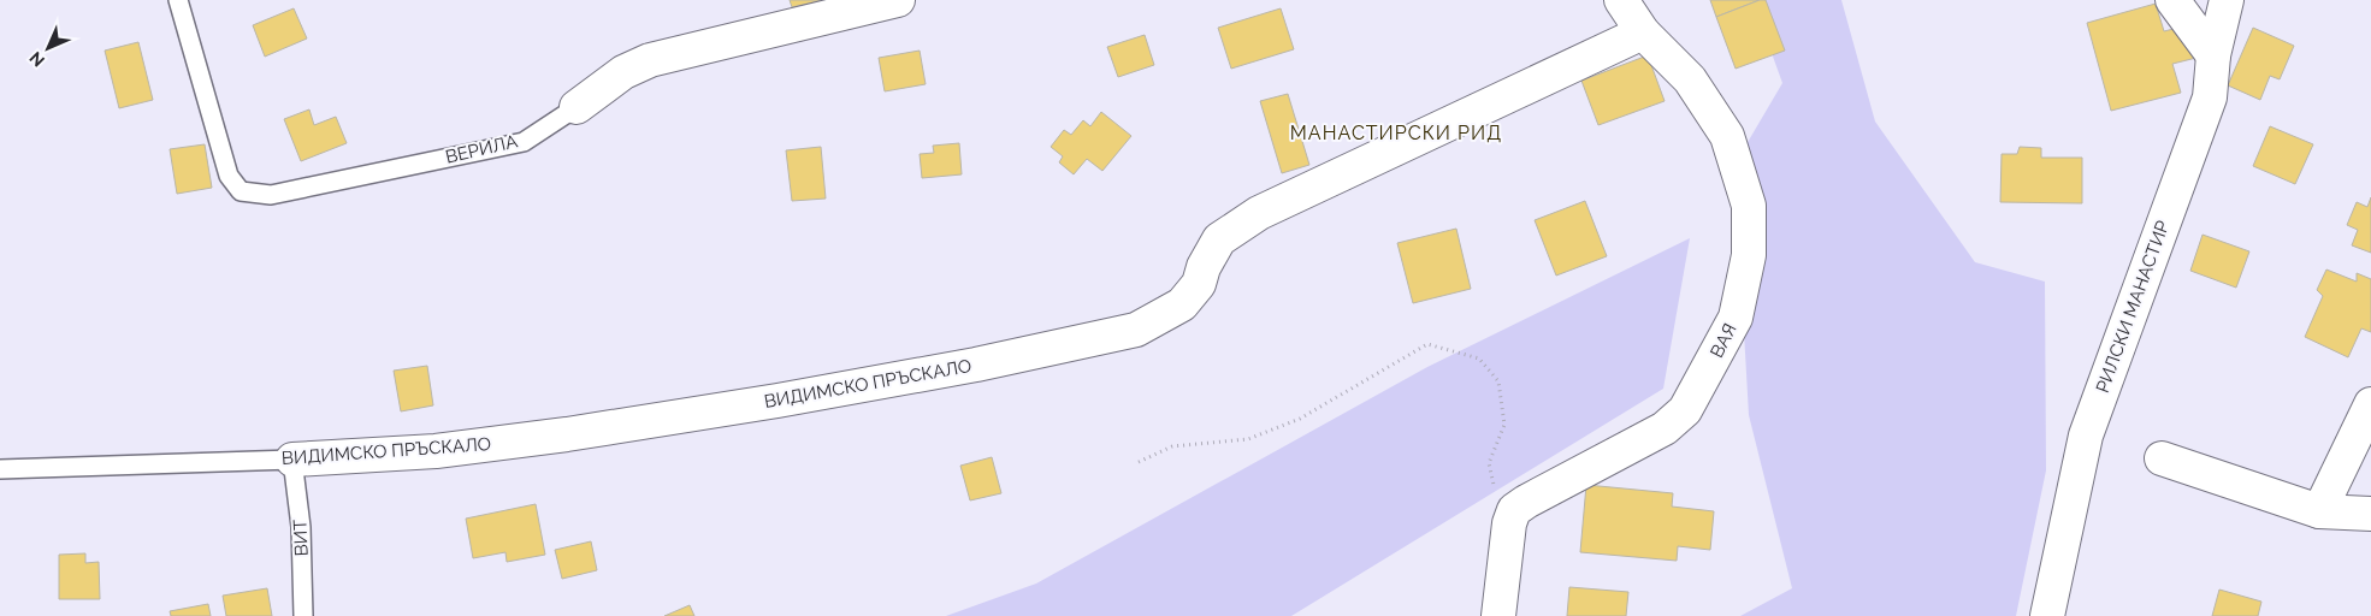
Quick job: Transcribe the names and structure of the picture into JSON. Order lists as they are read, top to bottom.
{
  "streets": {
    "street": [
      "ВЕРИЛА",
      "РИЛСКИ МАНАСТИР",
      "ВАЯ",
      "ВИДИМСКО ПРЪСКАЛО"
    ],
    "lane": ["ВИТ"]
  },
  "crossings": [
    ["ВАЯ", "ВИДИМСКО ПРЪСКАЛО"],
    ["ВИДИМСКО ПРЪСКАЛО", "ВИТ"]
  ],
  "districts": ["МАНАСТИРСКИ РИД"],
  "north": "bottom left"
}
